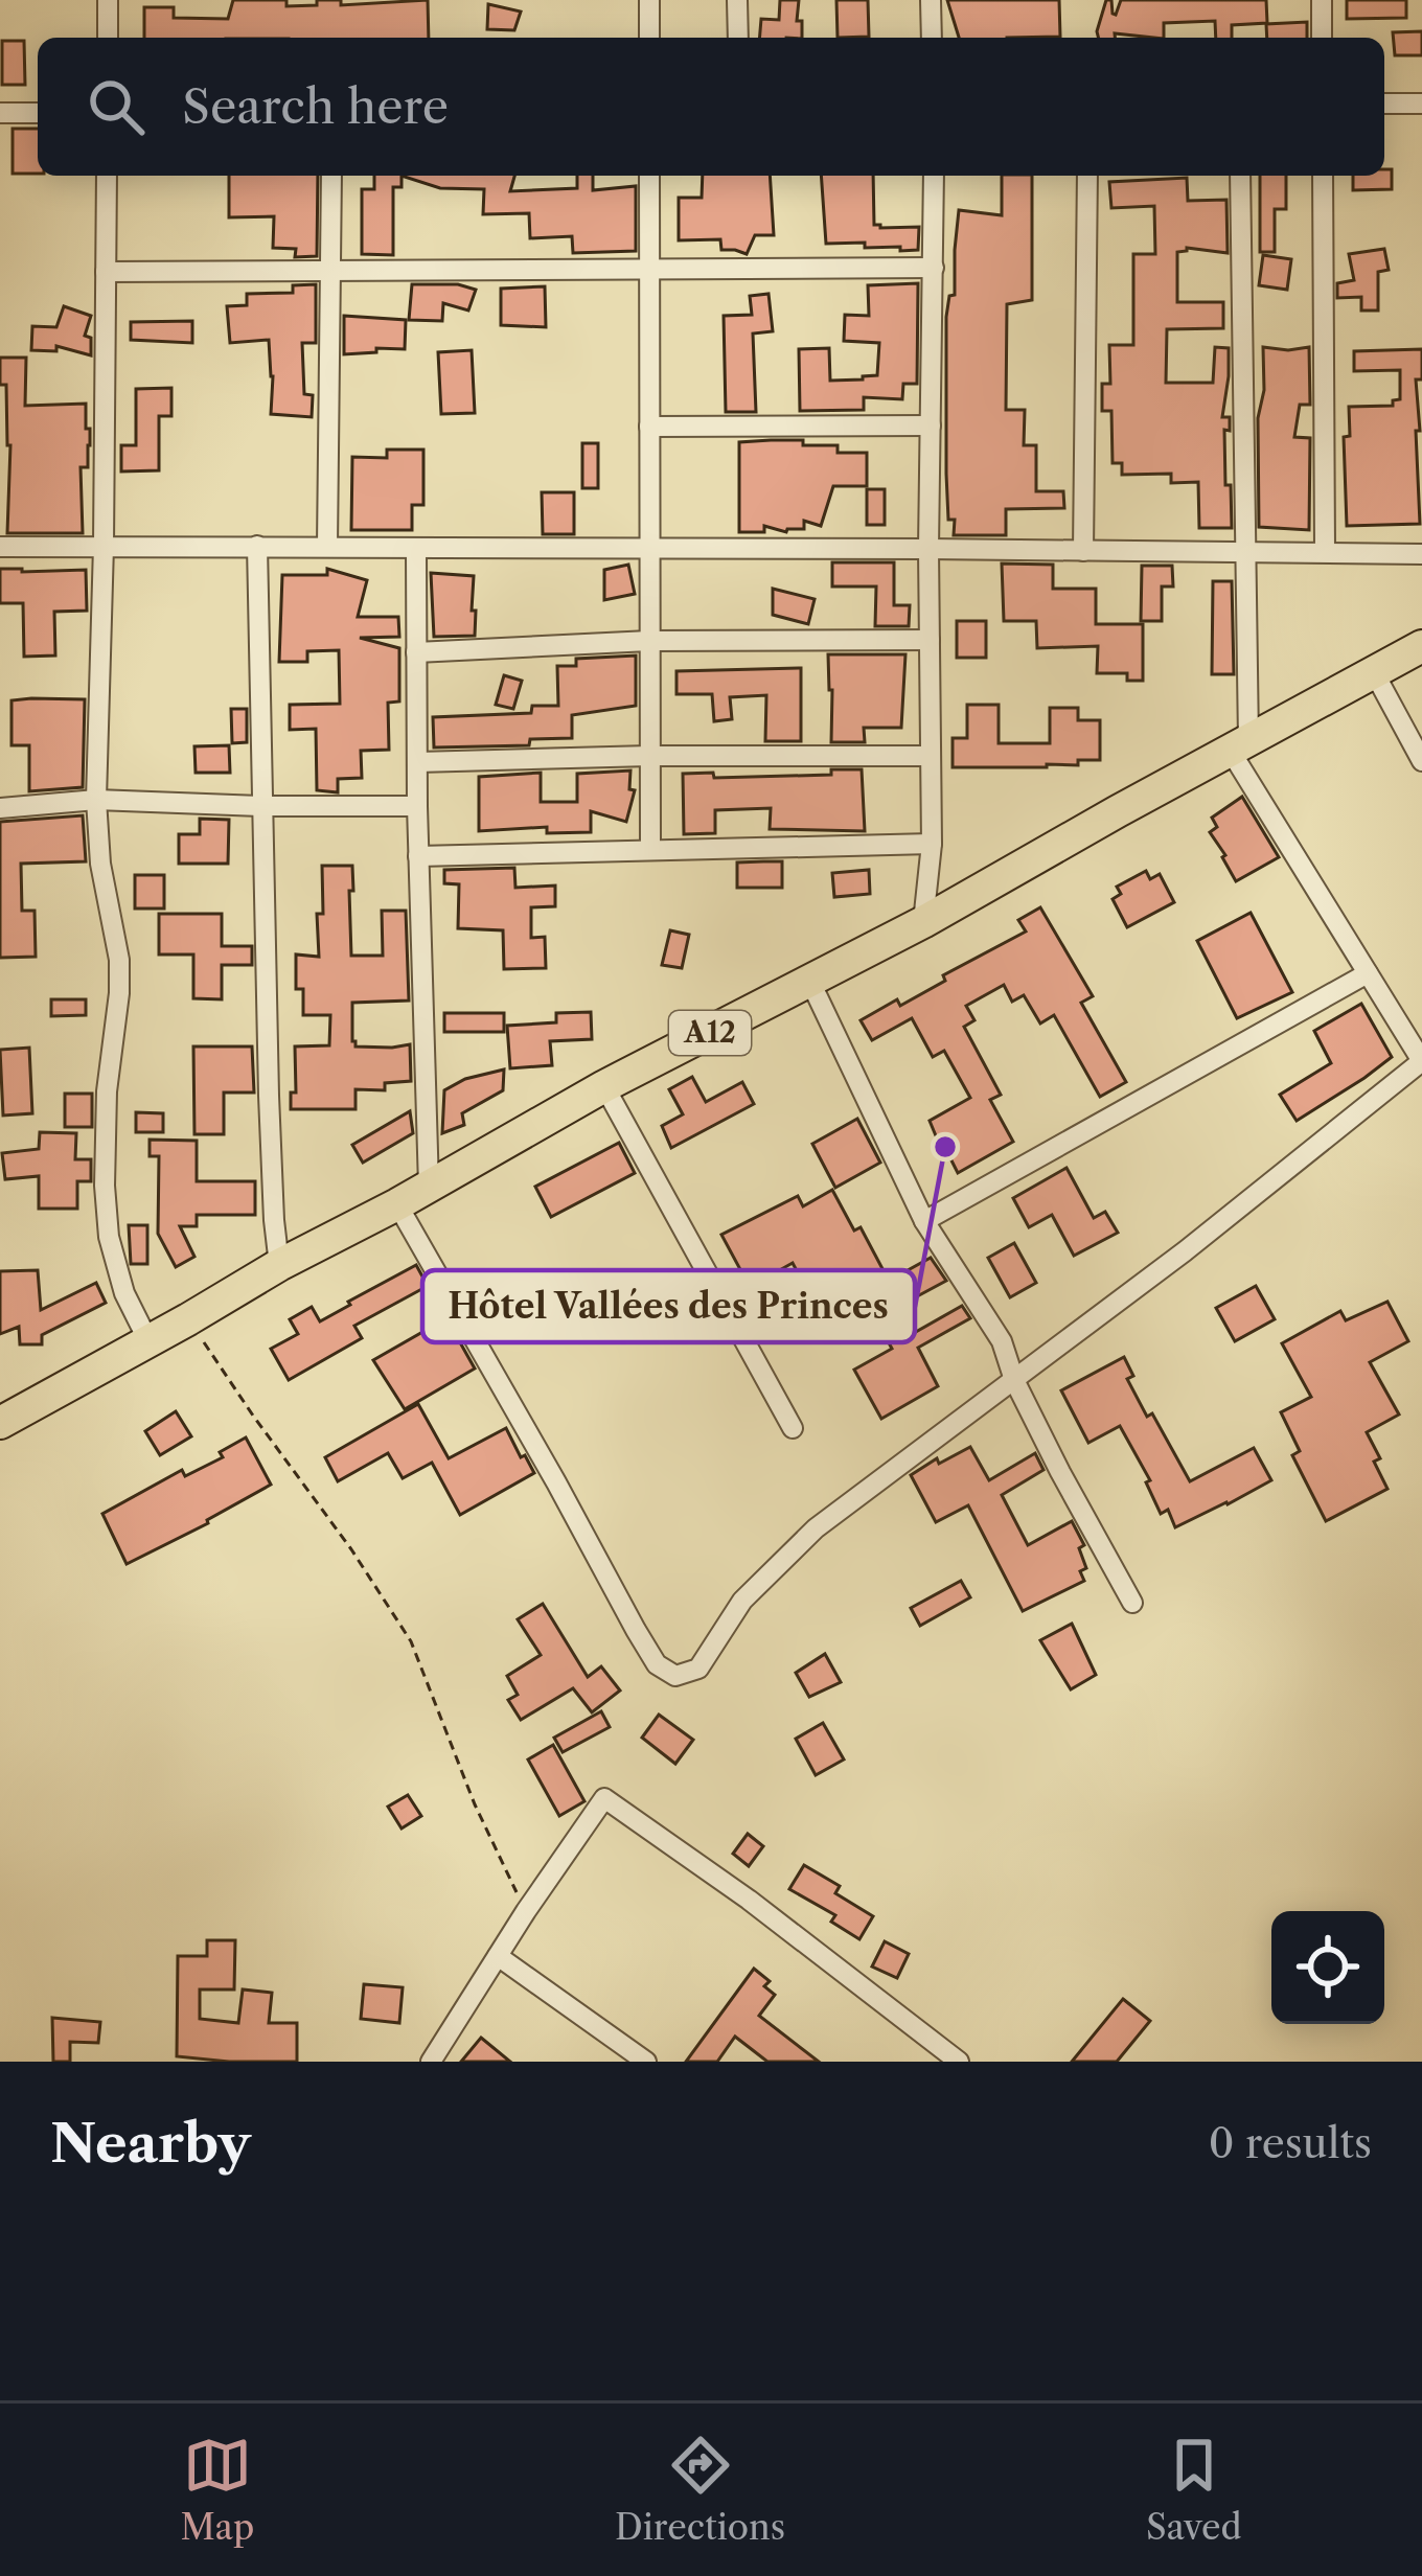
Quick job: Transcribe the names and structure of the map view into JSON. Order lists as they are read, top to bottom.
{
  "streets": {
    "main road": ["A12"]
  },
  "places": ["Hôtel Vallées des Princes"],
  "page": {
    "search": "Search here",
    "heading": ["Nearby", "0 results"],
    "nav": ["Map", "Directions", "Saved"]
  }
}
